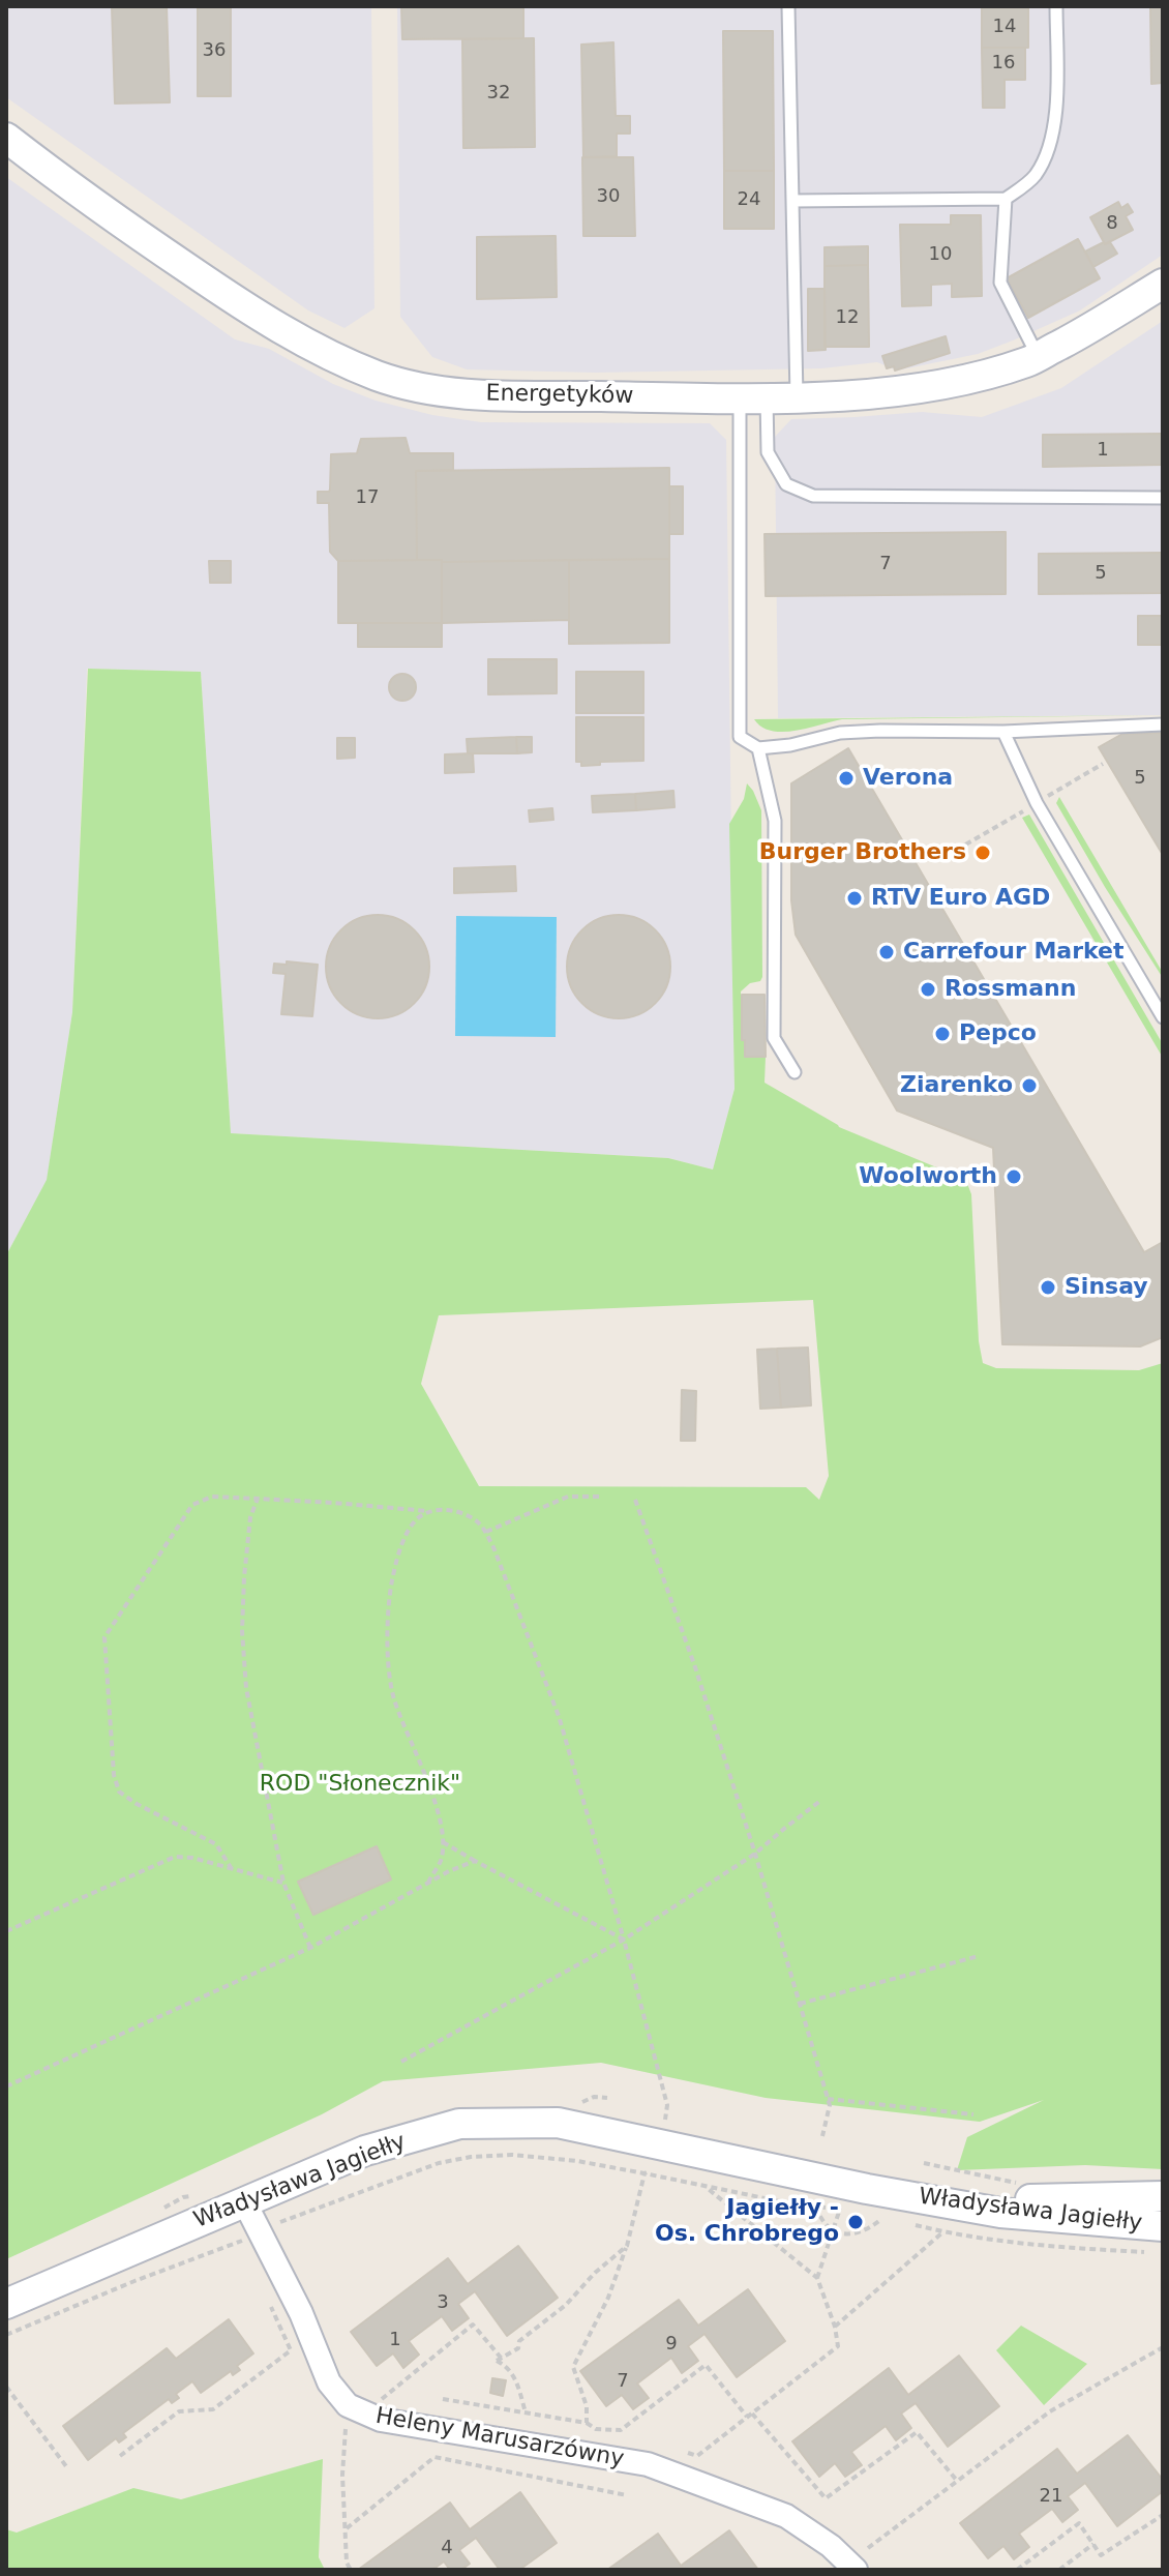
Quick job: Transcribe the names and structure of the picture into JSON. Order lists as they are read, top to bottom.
{
  "streets": {
    "street": ["Energetyków", "Władysława Jagiełły", "Heleny Marusarzówny"]
  },
  "crossings": [
    ["Władysława Jagiełły", "Heleny Marusarzówny"]
  ],
  "parks": ["ROD \"Słonecznik\""],
  "places": [
    "Verona",
    "Burger Brothers",
    "RTV Euro AGD",
    "Carrefour Market",
    "Rossmann",
    "Pepco",
    "Ziarenko",
    "Woolworth",
    "Sinsay",
    "Jagiełły - Os. Chrobrego"
  ],
  "house_numbers": [
    "14",
    "36",
    "16",
    "32",
    "30",
    "24",
    "8",
    "10",
    "12",
    "1",
    "17",
    "7",
    "5",
    "5",
    "3",
    "1",
    "9",
    "7",
    "21",
    "4"
  ]
}
